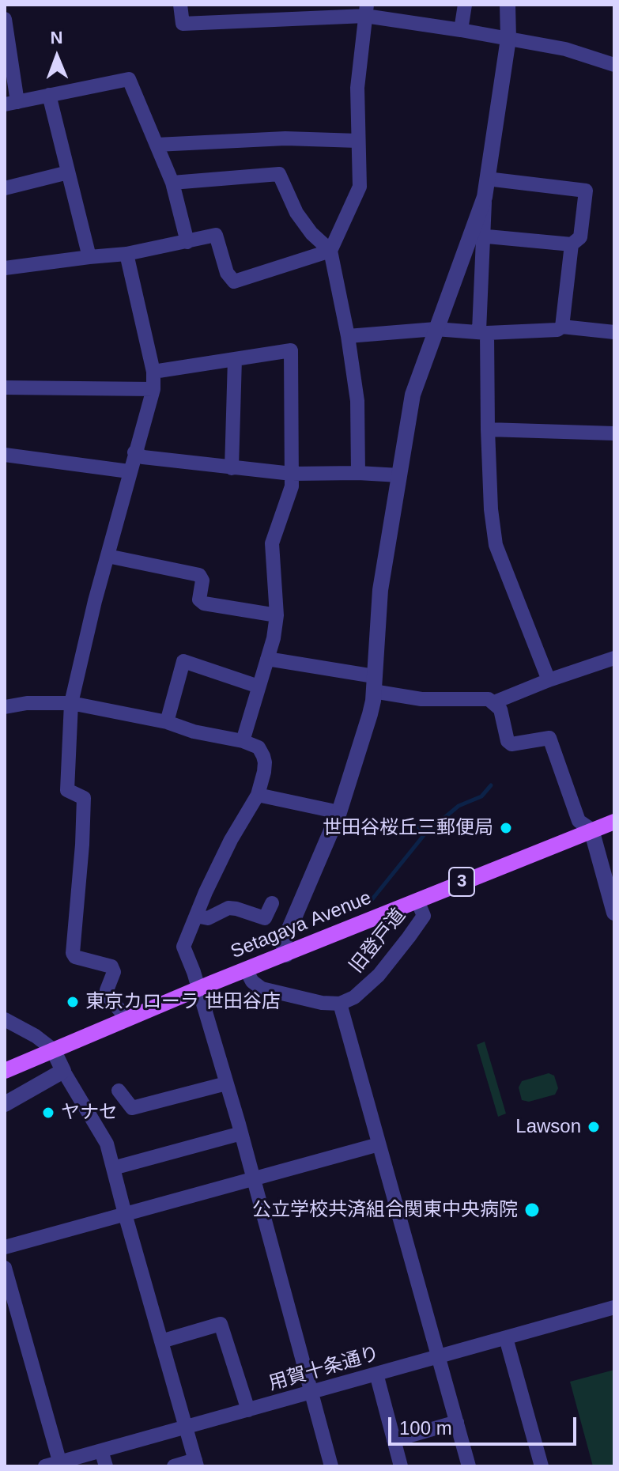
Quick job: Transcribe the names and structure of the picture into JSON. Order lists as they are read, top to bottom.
{
  "streets": {
    "main road": ["3", "Setagaya Avenue"],
    "street": ["旧登戸道", "用賀十条通り"]
  },
  "crossings": [
    ["Setagaya Avenue", "旧登戸道"]
  ],
  "places": [
    "世田谷桜丘三郵便局",
    "東京カローラ 世田谷店",
    "ヤナセ",
    "Lawson",
    "公立学校共済組合関東中央病院"
  ],
  "scale_bar": "100 m",
  "north": "top"
}
